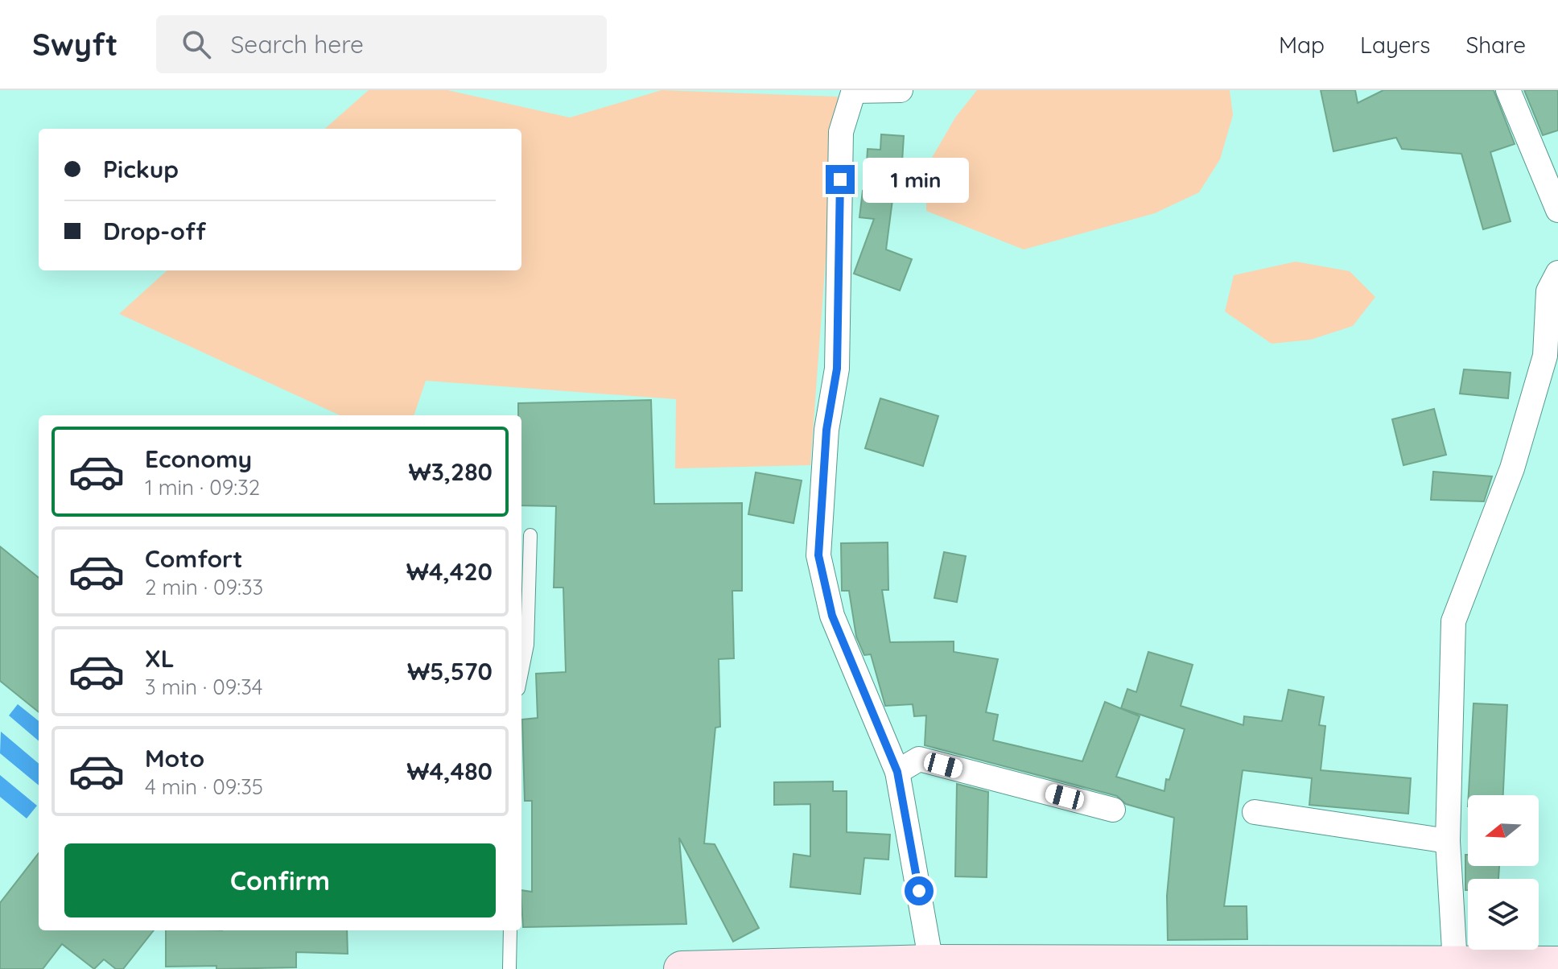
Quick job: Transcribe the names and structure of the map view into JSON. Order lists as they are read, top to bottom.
{
  "north": "left",
  "page": {
    "header": "Swyft",
    "search": "Search here",
    "nav": ["Map", "Layers", "Share"],
    "banner": ["Pickup", "Drop-off"],
    "bubble": "1 min",
    "list": [
      {
        "name": "Economy",
        "note": "1 min · 09:32",
        "value": "₩3,280"
      },
      {
        "name": "Comfort",
        "note": "2 min · 09:33",
        "value": "₩4,420"
      },
      {
        "name": "XL",
        "note": "3 min · 09:34",
        "value": "₩5,570"
      },
      {
        "name": "Moto",
        "note": "4 min · 09:35",
        "value": "₩4,480"
      }
    ],
    "buttons": "Confirm"
  }
}
